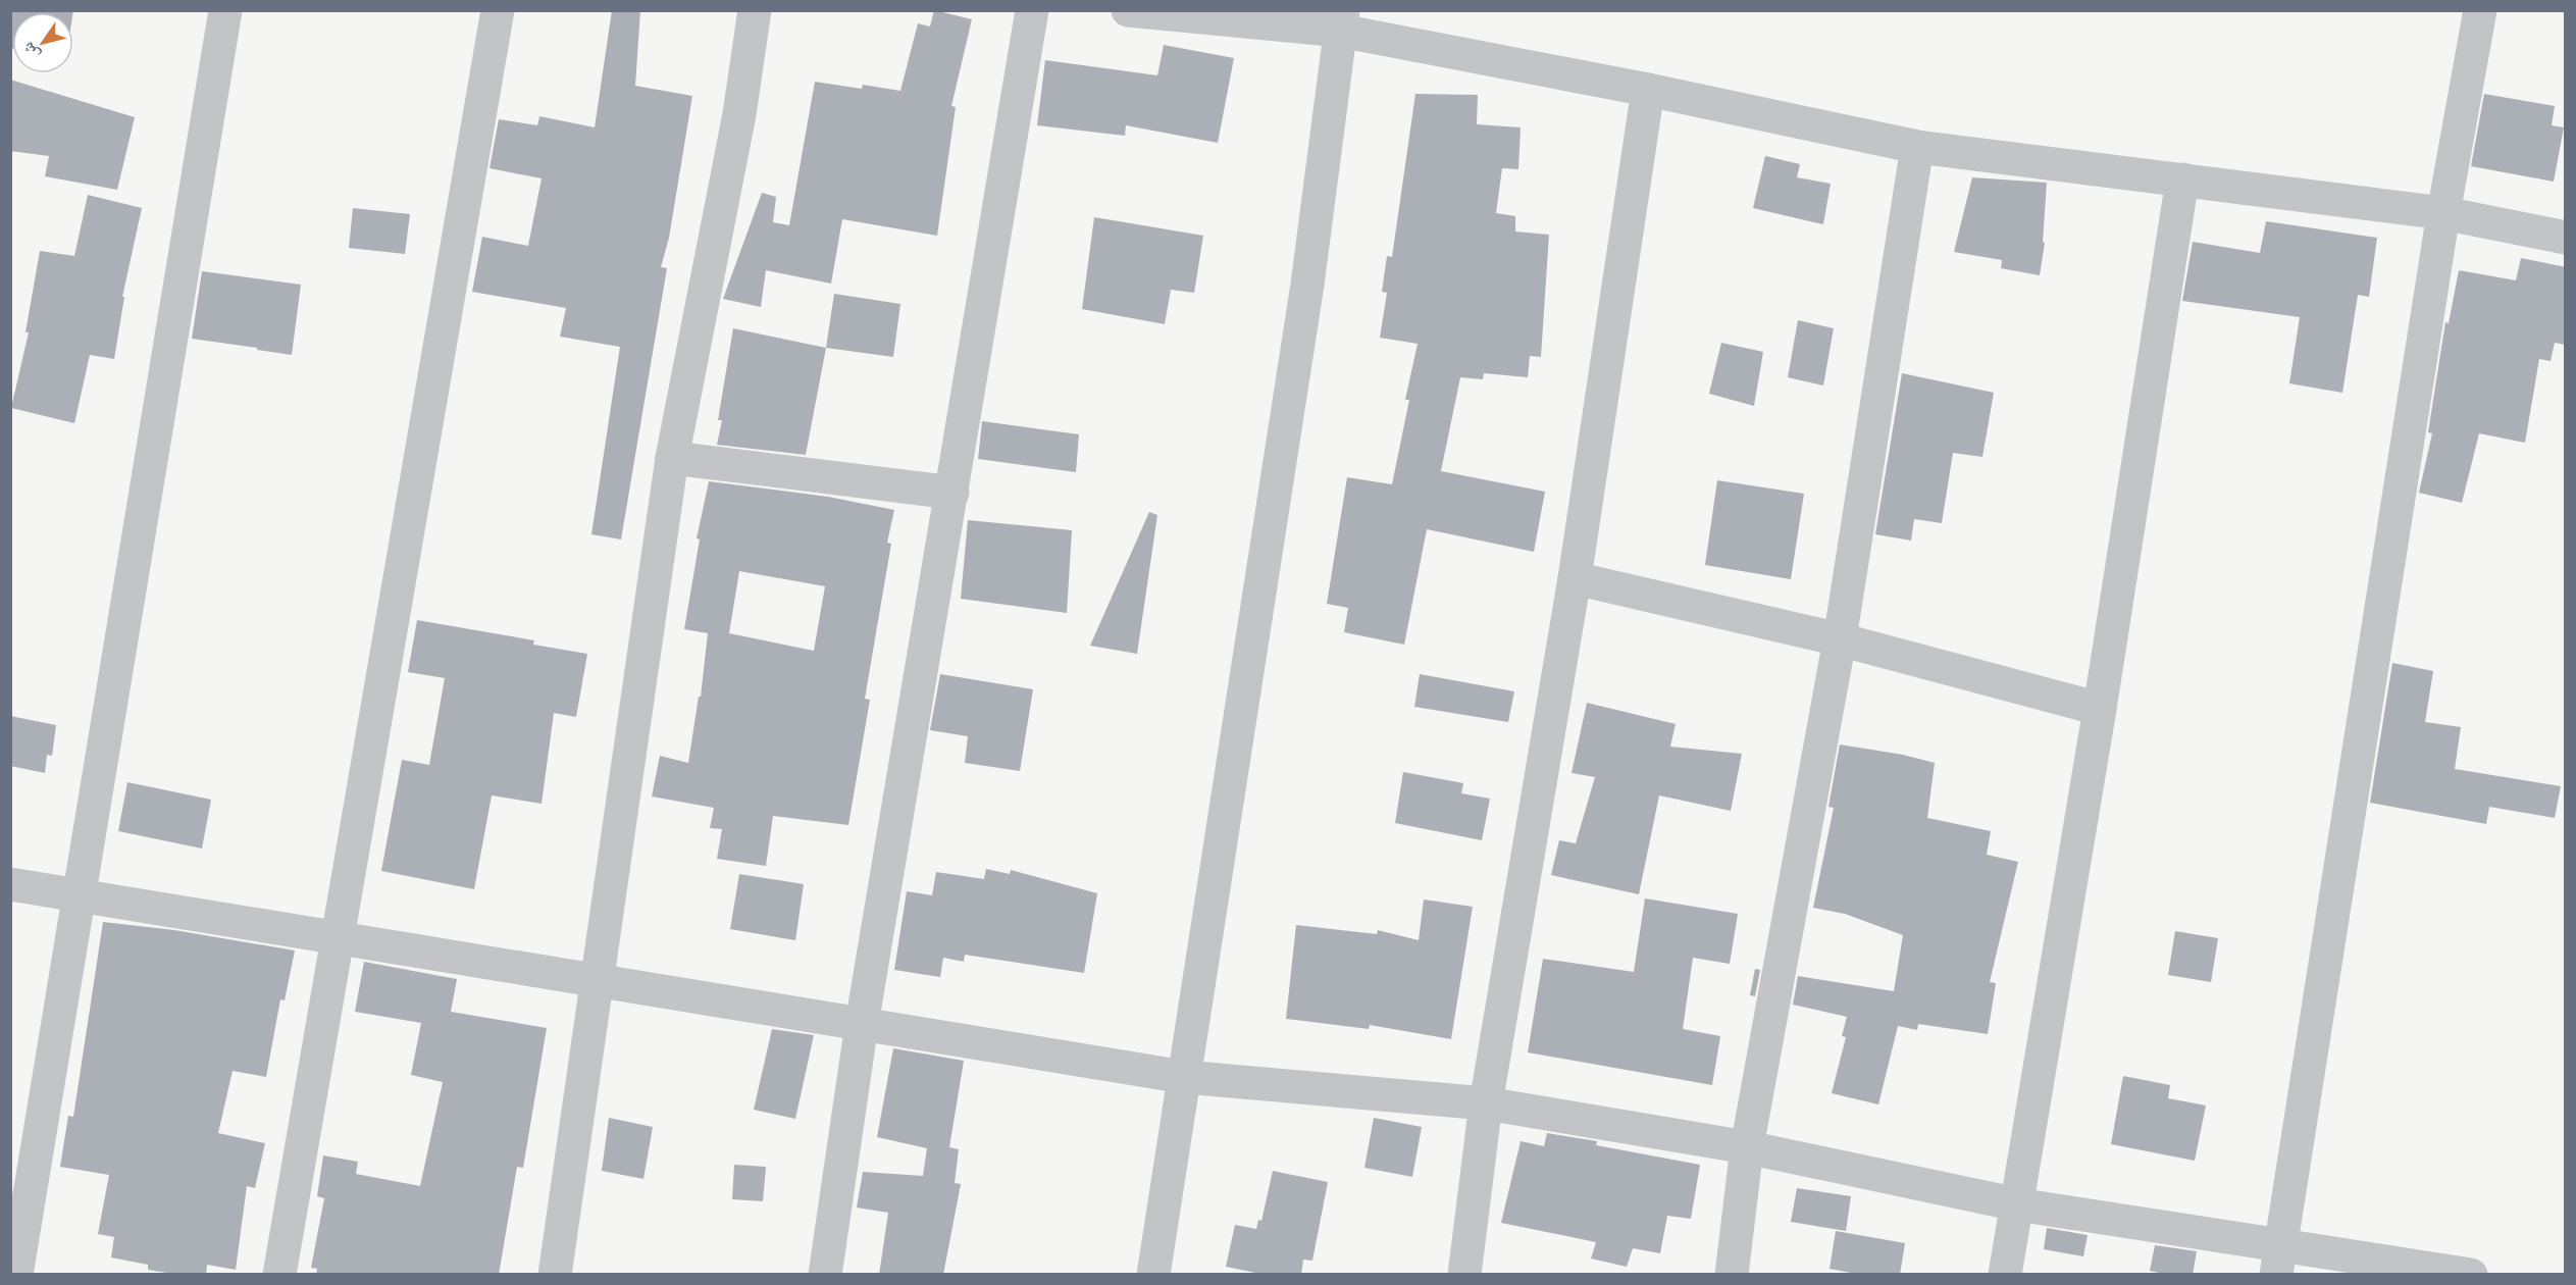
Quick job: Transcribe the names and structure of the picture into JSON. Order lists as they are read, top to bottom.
{
  "north": "bottom left"
}
